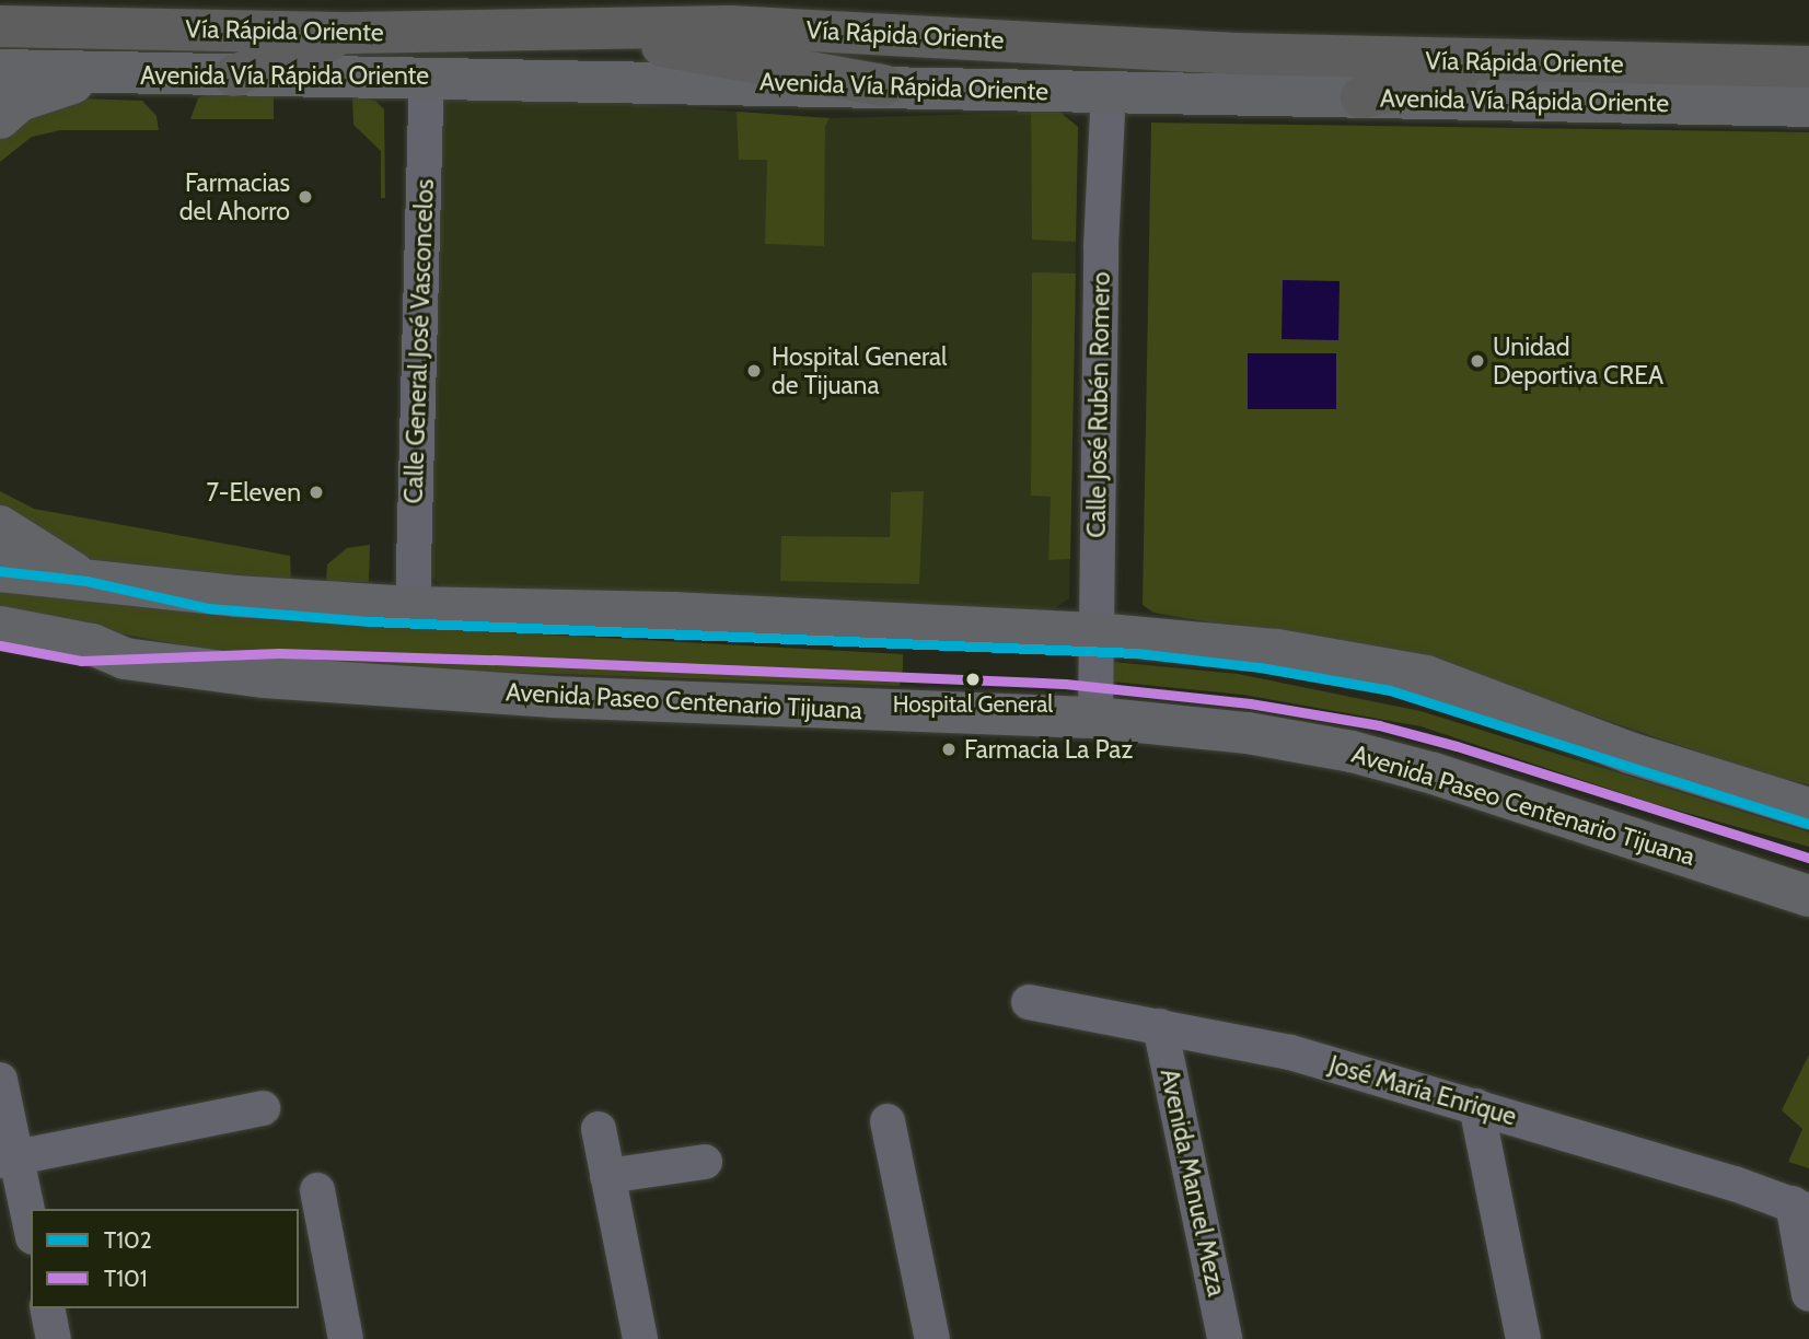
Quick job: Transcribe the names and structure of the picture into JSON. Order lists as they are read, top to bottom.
{
  "streets": {
    "highway": ["Vía Rápida Oriente"],
    "main road": ["Avenida Vía Rápida Oriente", "Avenida Paseo Centenario Tijuana"],
    "street": [
      "Calle General José Vasconcelos",
      "Calle José Rubén Romero",
      "José María Enrique",
      "Avenida Manuel Meza"
    ]
  },
  "crossings": [
    ["Avenida Vía Rápida Oriente", "Calle General José Vasconcelos"],
    ["Avenida Vía Rápida Oriente", "Calle José Rubén Romero"],
    ["Calle José Rubén Romero", "Avenida Paseo Centenario Tijuana"],
    ["José María Enrique", "Avenida Manuel Meza"]
  ],
  "places": [
    "Farmacias del Ahorro",
    "Unidad Deportiva CREA",
    "Hospital General de Tijuana",
    "7-Eleven",
    "Hospital General",
    "Farmacia La Paz"
  ],
  "lines": ["transit line T102", "transit line T101"],
  "legend": ["T102", "T101"]
}
